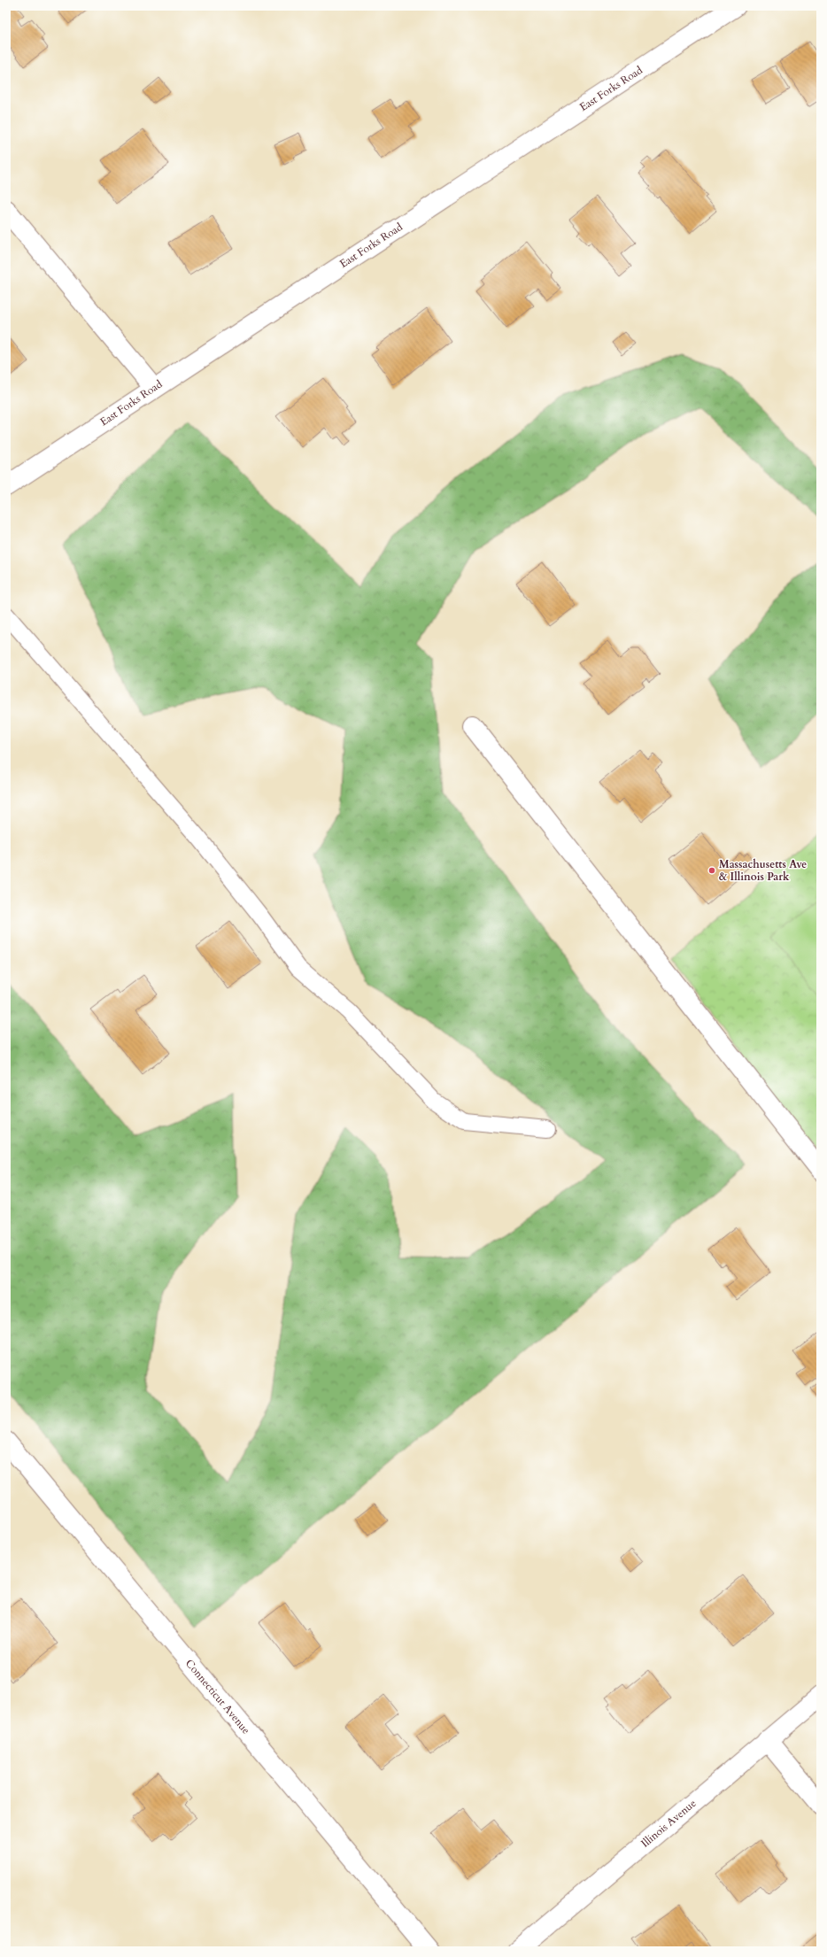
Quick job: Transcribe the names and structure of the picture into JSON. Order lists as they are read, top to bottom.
{
  "streets": {
    "street": ["East Forks Road", "Connecticut Avenue", "Illinois Avenue"]
  },
  "places": ["Massachusetts Ave & Illinois Park"]
}
